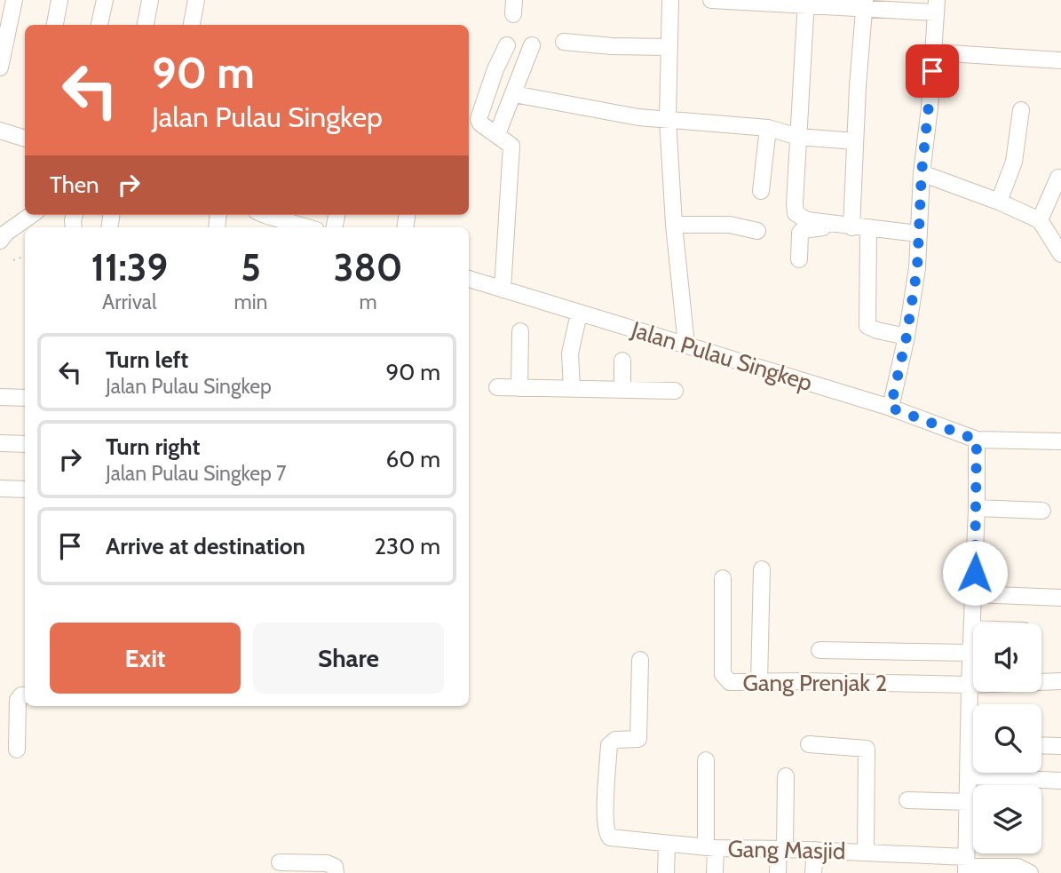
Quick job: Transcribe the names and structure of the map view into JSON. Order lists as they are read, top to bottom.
{
  "streets": {
    "street": ["Jalan Pulau Singkep", "Gang Prenjak 2", "Gang Masjid"]
  },
  "page": {
    "turn": ["90 m", "Jalan Pulau Singkep"],
    "then": "Then",
    "eta": [
      "11:39",
      "Arrival",
      "5",
      "min",
      "380",
      "m"
    ],
    "list": [
      {
        "name": "Turn left",
        "note": "Jalan Pulau Singkep",
        "value": "90 m"
      },
      {
        "name": "Turn right",
        "note": "Jalan Pulau Singkep 7",
        "value": "60 m"
      },
      {
        "name": "Arrive at destination",
        "value": "230 m"
      }
    ],
    "buttons": ["Exit", "Share"]
  }
}
